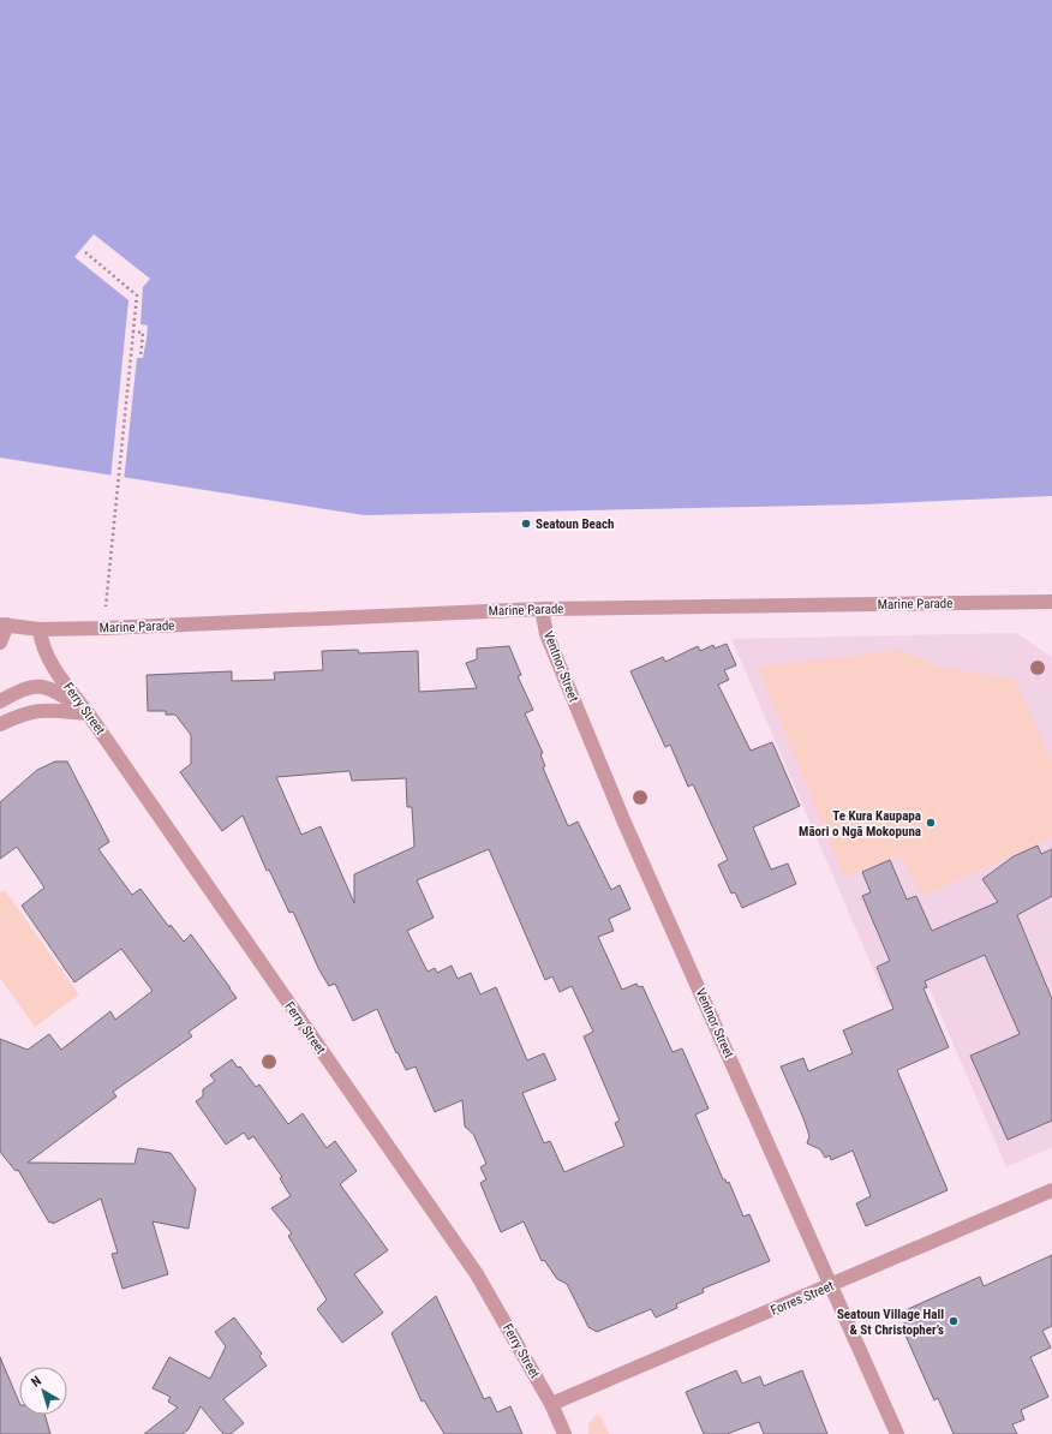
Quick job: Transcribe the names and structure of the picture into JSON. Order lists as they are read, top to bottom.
{
  "streets": {
    "street": [
      "Marine Parade",
      "Ventnor Street",
      "Ferry Street",
      "Forres Street"
    ]
  },
  "crossings": [
    ["Marine Parade", "Ventnor Street"],
    ["Marine Parade", "Ferry Street"],
    ["Ventnor Street", "Forres Street"],
    ["Ferry Street", "Forres Street"]
  ],
  "places": ["Seatoun Beach", "Te Kura Kaupapa Māori o Ngā Mokopuna", "Seatoun Village Hall & St Christopher’s"],
  "north": "top left"
}
